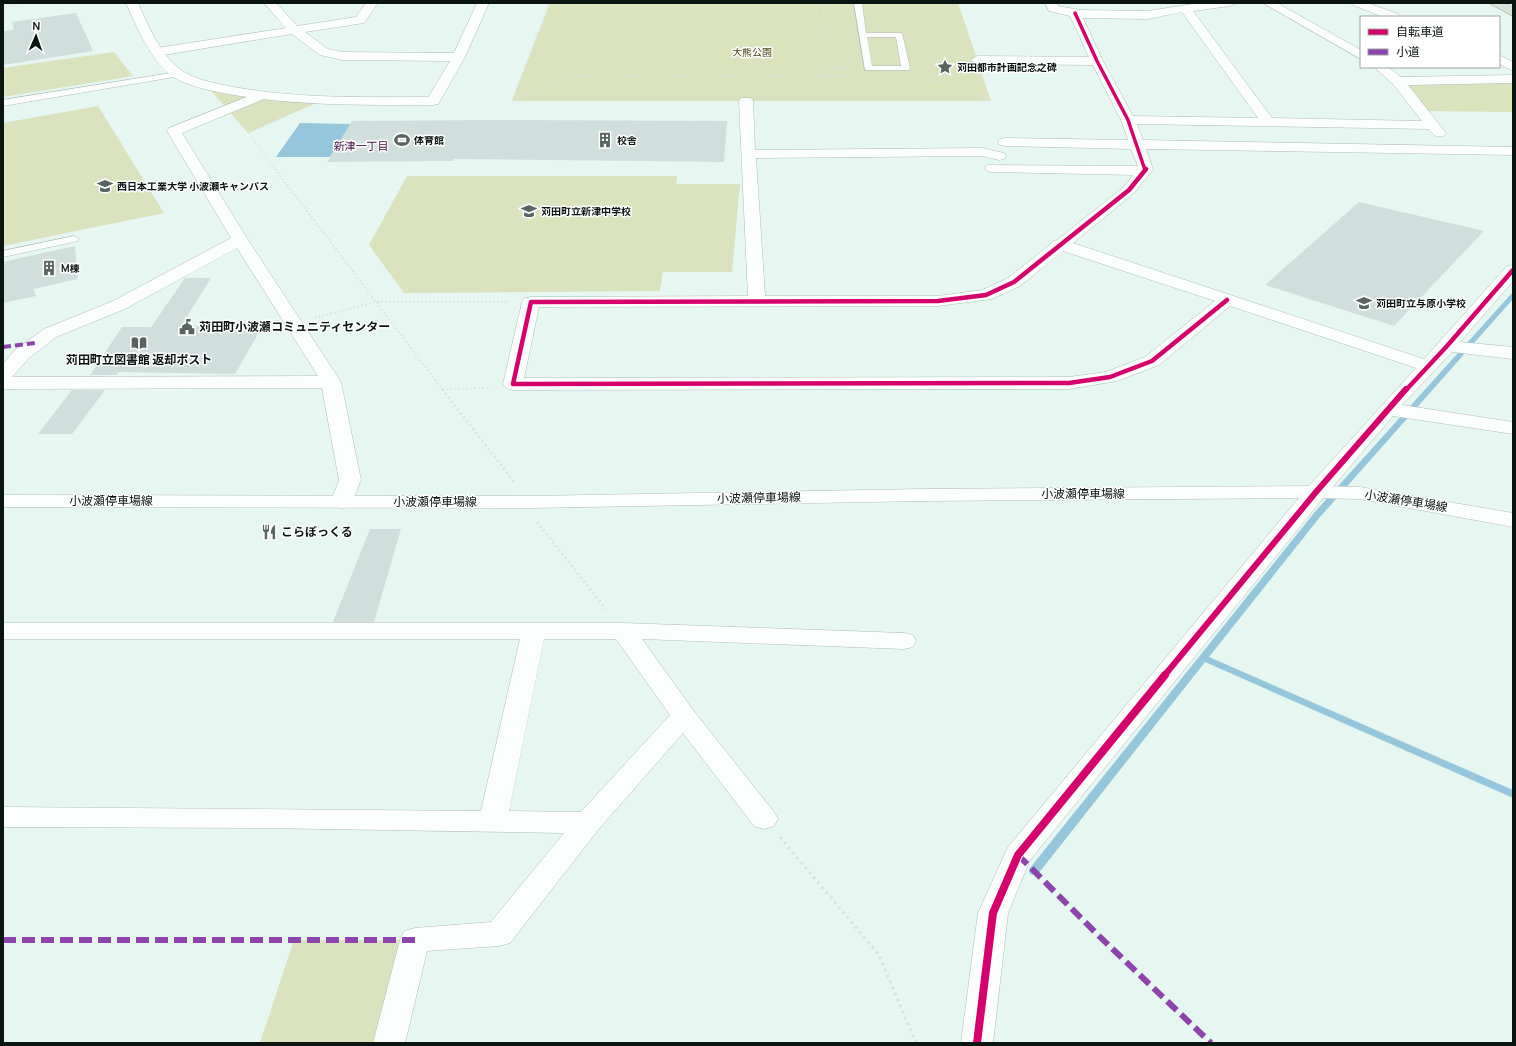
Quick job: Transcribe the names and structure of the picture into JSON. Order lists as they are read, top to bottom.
{
  "streets": {
    "street": ["小波瀬停車場線"]
  },
  "districts": ["新津一丁目"],
  "parks": ["大熊公園"],
  "places": {
    "place": ["苅田都市計画記念之碑"],
    "sports": ["体育館"],
    "building": ["校舎", "M棟"],
    "school or university": ["西日本工業大学 小波瀬キャンパス", "苅田町立新津中学校", "苅田町立与原小学校"],
    "public building": ["苅田町小波瀬コミュニティセンター"],
    "library": ["苅田町立図書館 返却ポスト"],
    "restaurant": ["こらぼっくる"]
  },
  "legend": ["自転車道", "小道"],
  "north": "top"
}
